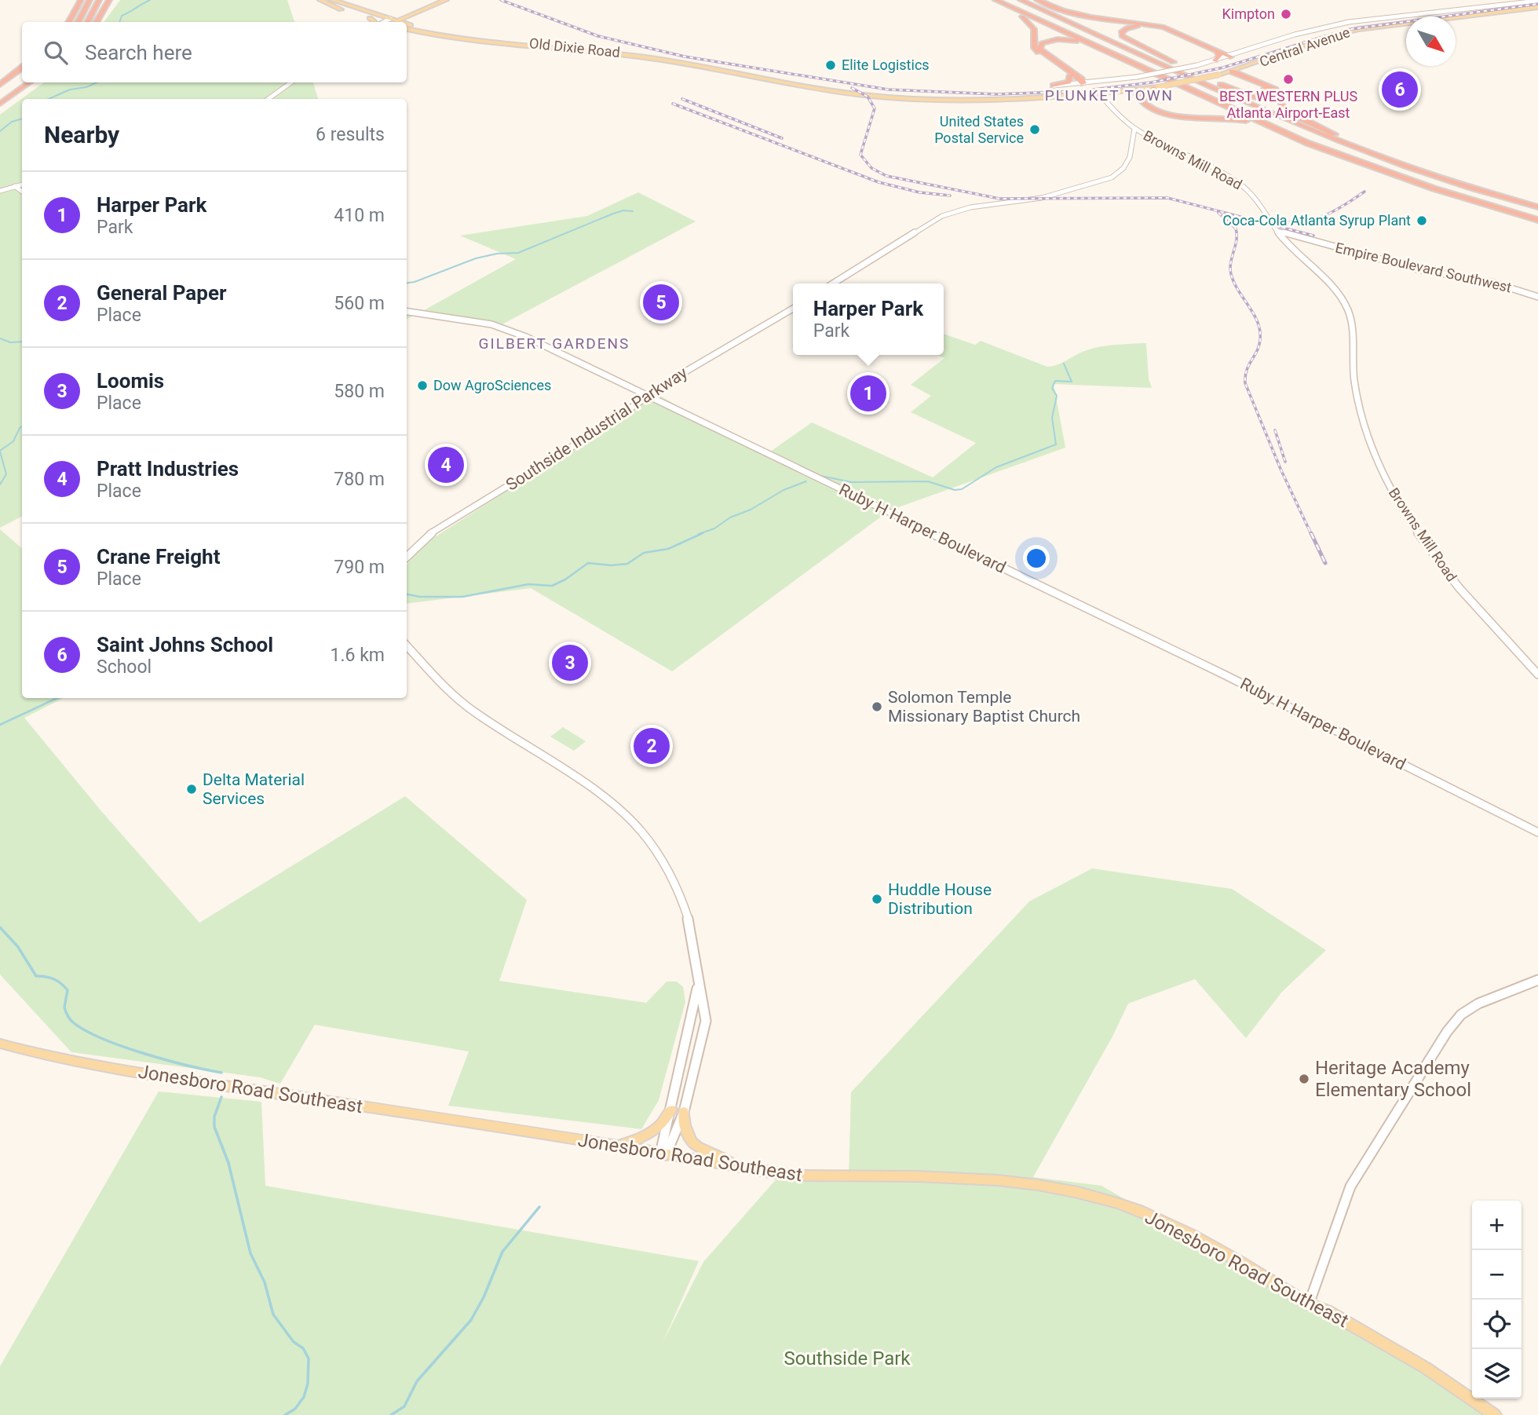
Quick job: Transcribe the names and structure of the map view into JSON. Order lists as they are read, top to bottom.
{
  "streets": {
    "main road": ["Central Avenue", "Old Dixie Road", "Jonesboro Road Southeast"],
    "street": [
      "Browns Mill Road",
      "Empire Boulevard Southwest",
      "Southside Industrial Parkway",
      "Ruby H Harper Boulevard"
    ]
  },
  "crossings": [
    ["Central Avenue", "Old Dixie Road"],
    ["Central Avenue", "Browns Mill Road"],
    ["Browns Mill Road", "Empire Boulevard Southwest"],
    ["Southside Industrial Parkway", "Ruby H Harper Boulevard"]
  ],
  "districts": ["PLUNKET TOWN", "GILBERT GARDENS"],
  "parks": ["Southside Park"],
  "places": [
    "Kimpton",
    "Elite Logistics",
    "BEST WESTERN PLUS Atlanta Airport-East",
    "United States Postal Service",
    "Coca-Cola Atlanta Syrup Plant",
    "Dow AgroSciences",
    "Solomon Temple Missionary Baptist Church",
    "Delta Material Services",
    "Huddle House Distribution",
    "Heritage Academy Elementary School"
  ],
  "north": "bottom right",
  "page": {
    "search": "Search here",
    "pins": [
      "6",
      "5",
      "1",
      "4",
      "3",
      "2"
    ],
    "heading": ["Nearby", "6 results"],
    "list": [
      {
        "mark": "1",
        "name": "Harper Park",
        "note": "Park",
        "value": "410 m"
      },
      {
        "mark": "2",
        "name": "General Paper",
        "note": "Place",
        "value": "560 m"
      },
      {
        "mark": "3",
        "name": "Loomis",
        "note": "Place",
        "value": "580 m"
      },
      {
        "mark": "4",
        "name": "Pratt Industries",
        "note": "Place",
        "value": "780 m"
      },
      {
        "mark": "5",
        "name": "Crane Freight",
        "note": "Place",
        "value": "790 m"
      },
      {
        "mark": "6",
        "name": "Saint Johns School",
        "note": "School",
        "value": "1.6 km"
      }
    ],
    "popup": ["Harper Park", "Park"],
    "map_buttons": ["+", "−"]
  }
}
